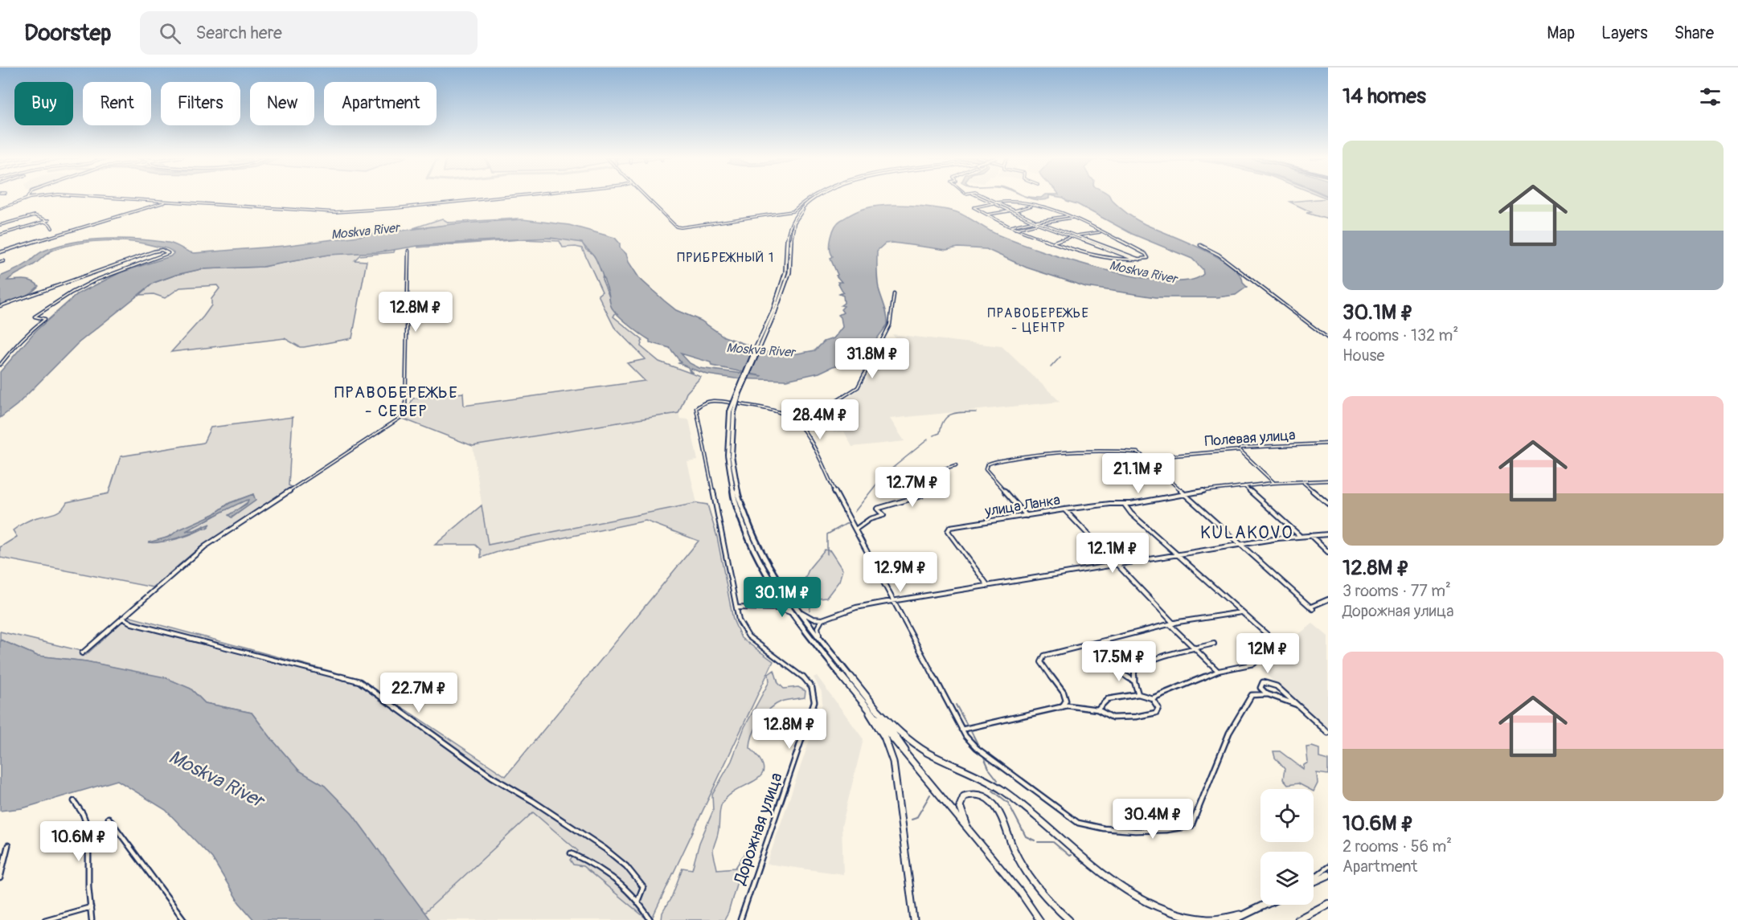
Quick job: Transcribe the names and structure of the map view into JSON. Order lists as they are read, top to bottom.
{
  "streets": {
    "street": ["Полевая улица", "улица Ланка", "Дорожная улица"]
  },
  "districts": [
    "ПРИБРЕЖНЫЙ 1",
    "ПРАВОБЕРЕЖЬЕ - ЦЕНТР",
    "ПРАВОБЕРЕЖЬЕ - СЕВЕР",
    "KULAKOVO"
  ],
  "water": ["Moskva River"],
  "page": {
    "header": "Doorstep",
    "search": "Search here",
    "nav": ["Map", "Layers", "Share"],
    "heading": "14 homes",
    "chip": [
      "Buy",
      "Rent",
      "Filters",
      "New",
      "Apartment"
    ],
    "list": [
      {
        "name": "30.1M ₽",
        "note": "4 rooms · 132 m² · House"
      },
      {
        "name": "12.8M ₽",
        "note": "3 rooms · 77 m² · Дорожная улица"
      },
      {
        "name": "10.6M ₽",
        "note": "2 rooms · 56 m² · Apartment"
      }
    ],
    "price": [
      "12.8M ₽",
      "31.8M ₽",
      "28.4M ₽",
      "21.1M ₽",
      "12.7M ₽",
      "12.1M ₽",
      "12.9M ₽",
      "30.1M ₽",
      "12M ₽",
      "17.5M ₽",
      "22.7M ₽",
      "12.8M ₽",
      "30.4M ₽",
      "10.6M ₽"
    ]
  }
}
